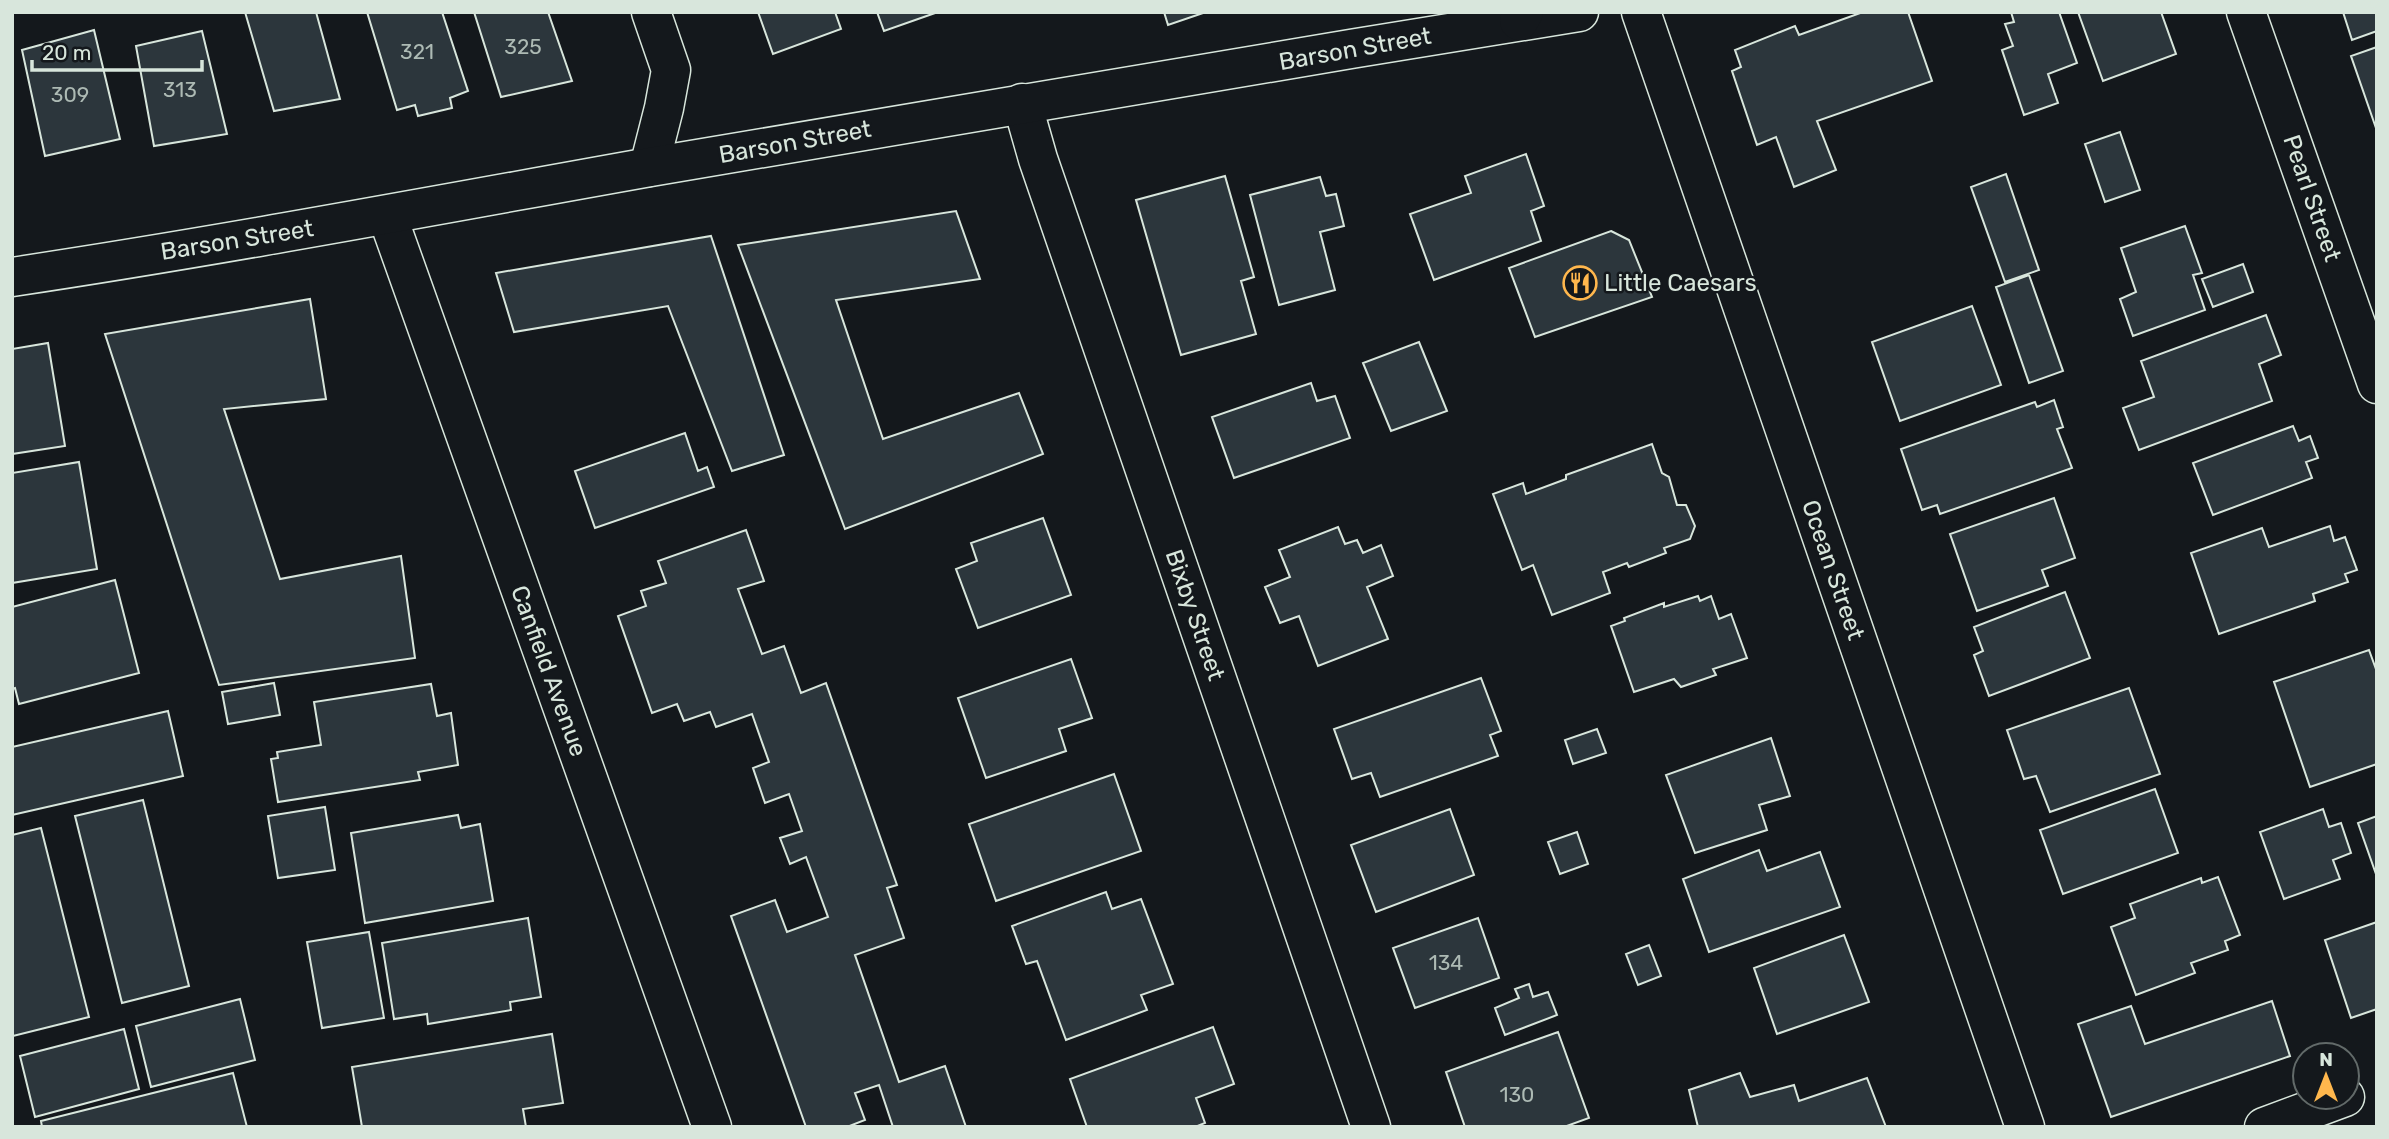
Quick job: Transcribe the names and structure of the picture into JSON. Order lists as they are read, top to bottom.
{
  "streets": {
    "street": [
      "Barson Street",
      "Pearl Street",
      "Ocean Street",
      "Bixby Street",
      "Canfield Avenue"
    ]
  },
  "crossings": [
    ["Barson Street", "Bixby Street"],
    ["Barson Street", "Canfield Avenue"]
  ],
  "places": {
    "restaurant": ["Little Caesars"]
  },
  "house_numbers": [
    "325",
    "321",
    "313",
    "309",
    "134",
    "130"
  ],
  "scale_bar": "20 m",
  "north": "top"
}
